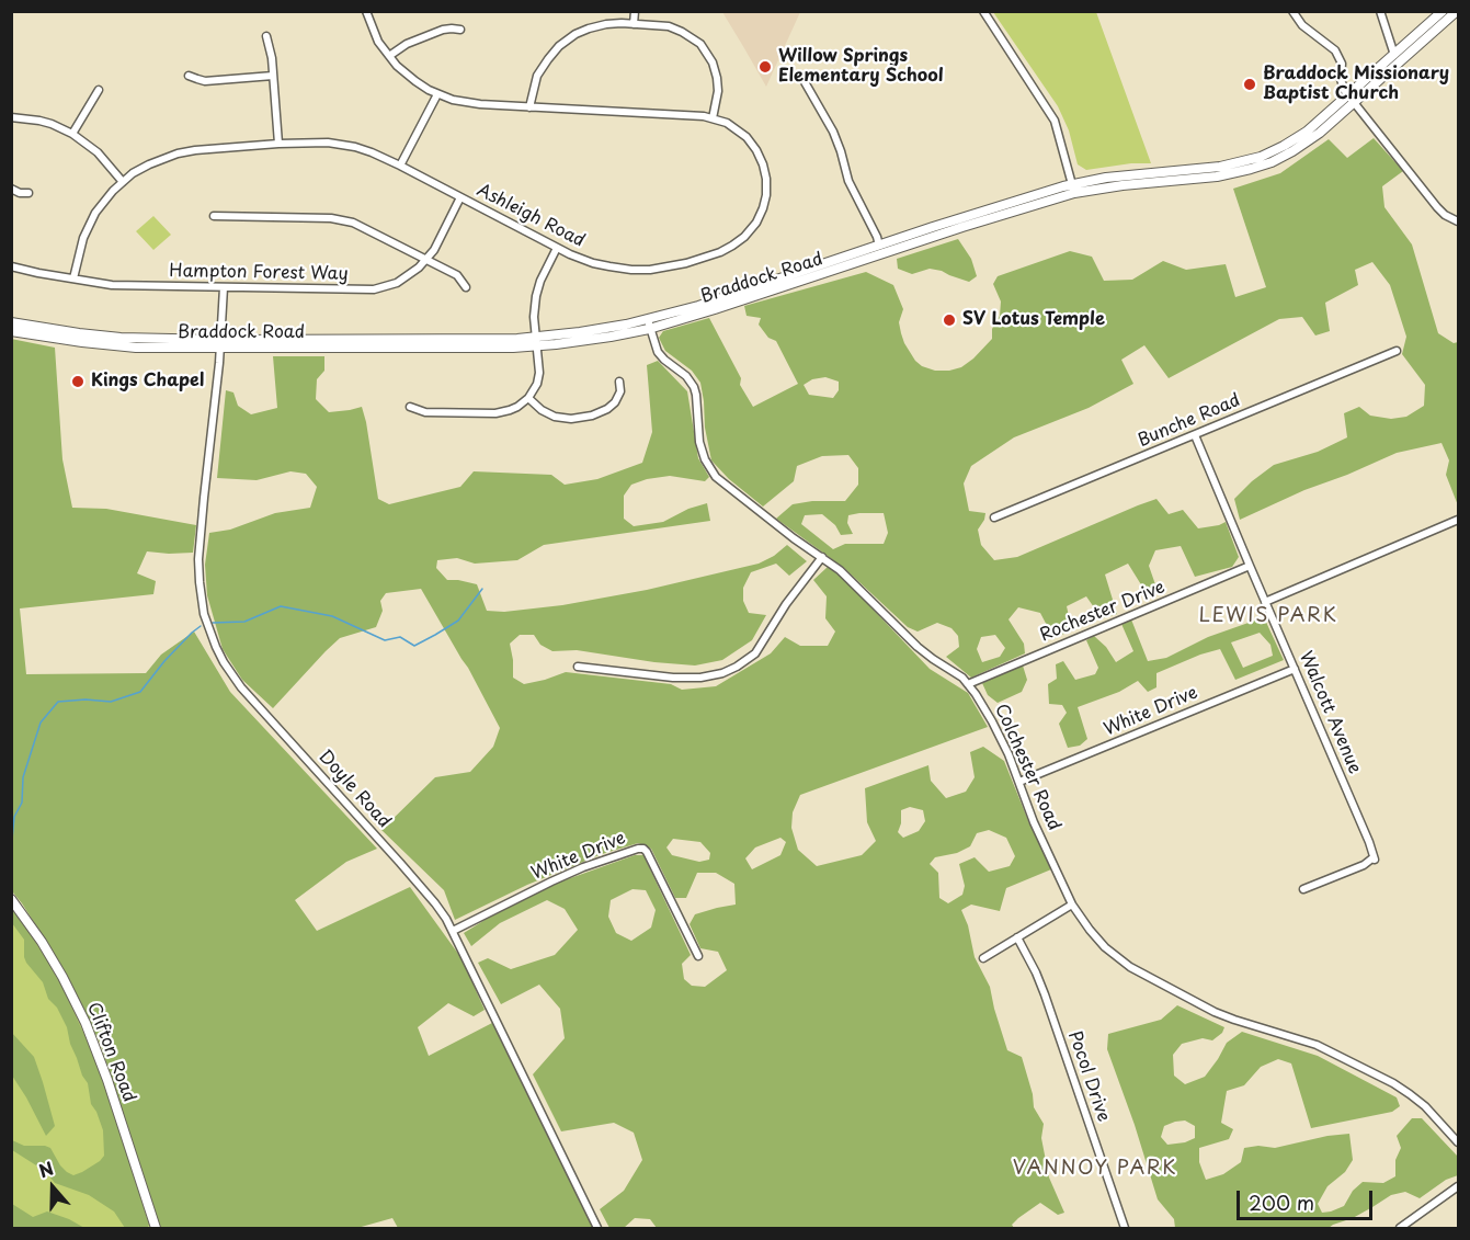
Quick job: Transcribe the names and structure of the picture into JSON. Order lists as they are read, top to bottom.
{
  "streets": {
    "main road": ["Braddock Road", "Clifton Road"],
    "street": [
      "Ashleigh Road",
      "Hampton Forest Way",
      "Bunche Road",
      "Rochester Drive",
      "White Drive",
      "Walcott Avenue",
      "Colchester Road",
      "Doyle Road",
      "Pocol Drive"
    ]
  },
  "crossings": [
    ["Ashleigh Road", "Hampton Forest Way"],
    ["Hampton Forest Way", "Doyle Road"],
    ["Braddock Road", "Colchester Road"],
    ["Braddock Road", "Doyle Road"],
    ["Bunche Road", "Walcott Avenue"],
    ["Rochester Drive", "Walcott Avenue"],
    ["Rochester Drive", "Colchester Road"],
    ["White Drive", "Walcott Avenue"],
    ["White Drive", "Colchester Road"],
    ["White Drive", "Doyle Road"]
  ],
  "districts": ["LEWIS PARK", "VANNOY PARK"],
  "places": [
    "Willow Springs Elementary School",
    "Braddock Missionary Baptist Church",
    "SV Lotus Temple",
    "Kings Chapel"
  ],
  "scale_bar": "200 m",
  "north": "top"
}
